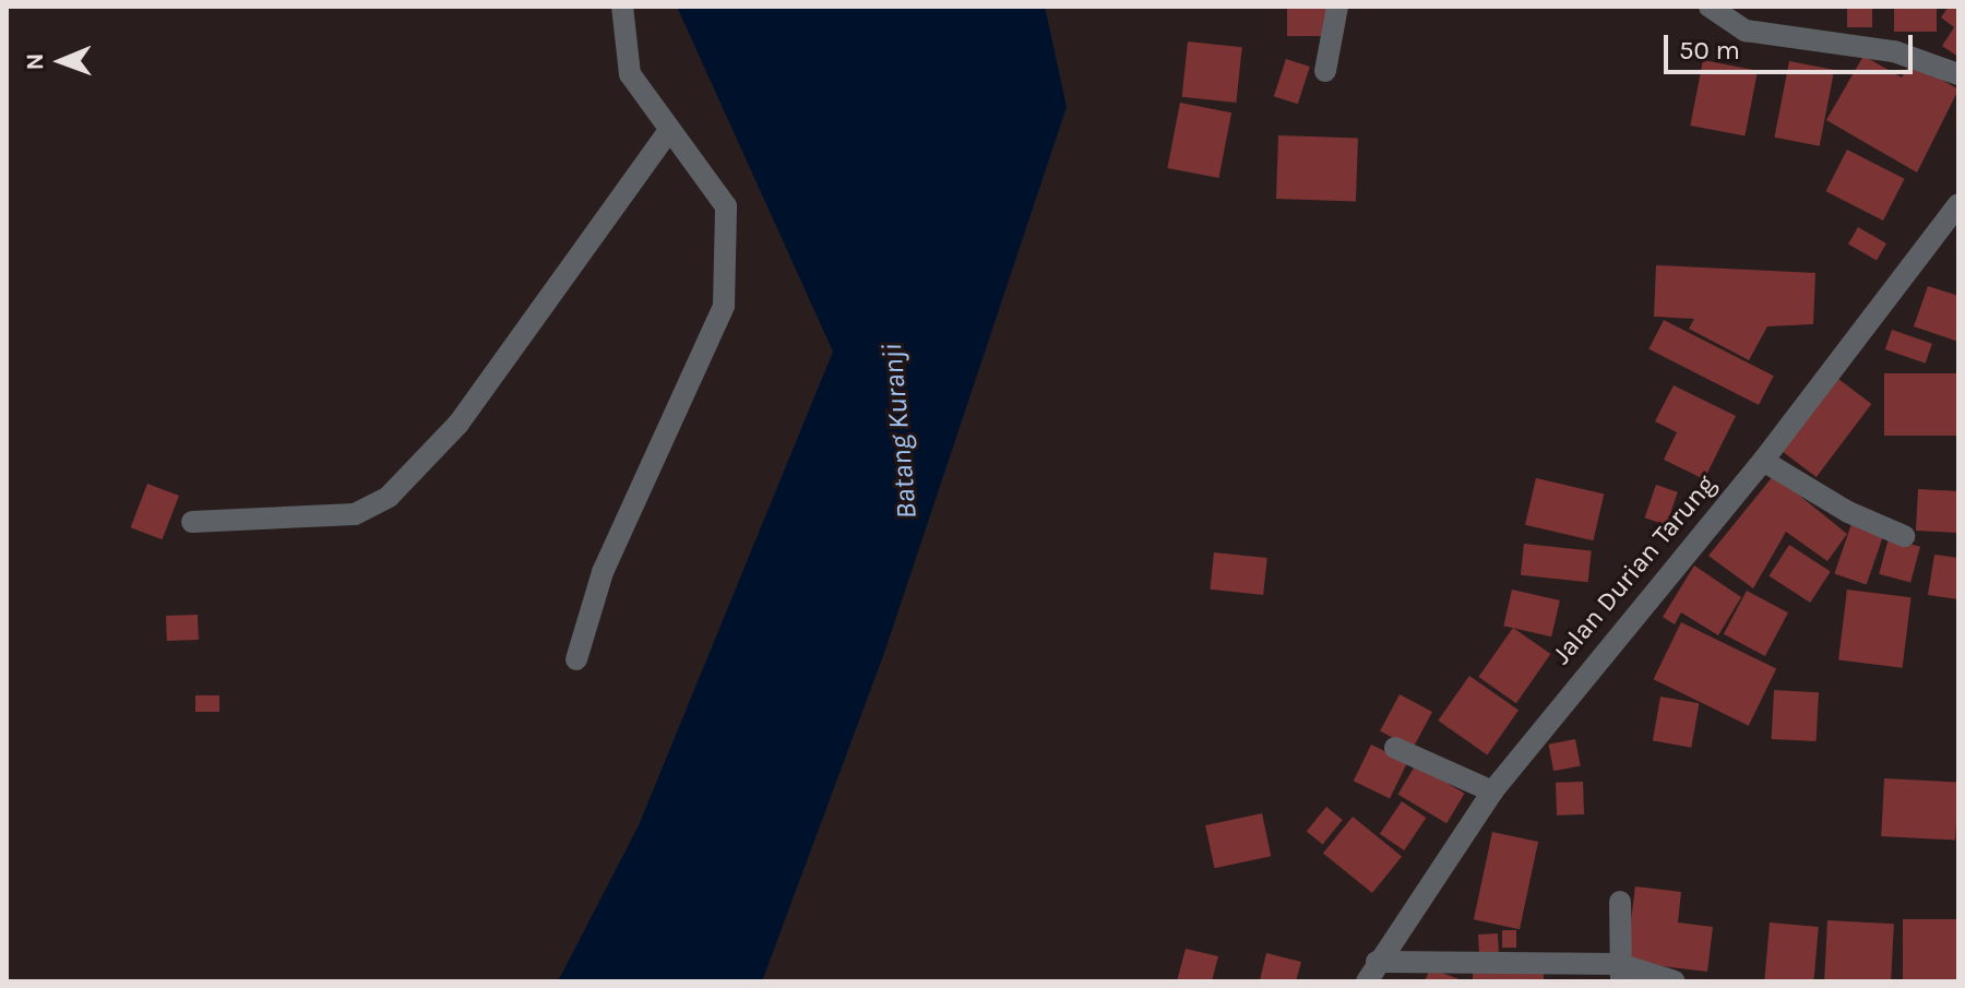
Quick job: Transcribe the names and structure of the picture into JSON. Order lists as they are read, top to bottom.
{
  "streets": {
    "street": ["Jalan Durian Tarung"]
  },
  "water": ["Batang Kuranji"],
  "scale_bar": "50 m",
  "north": "left"
}
